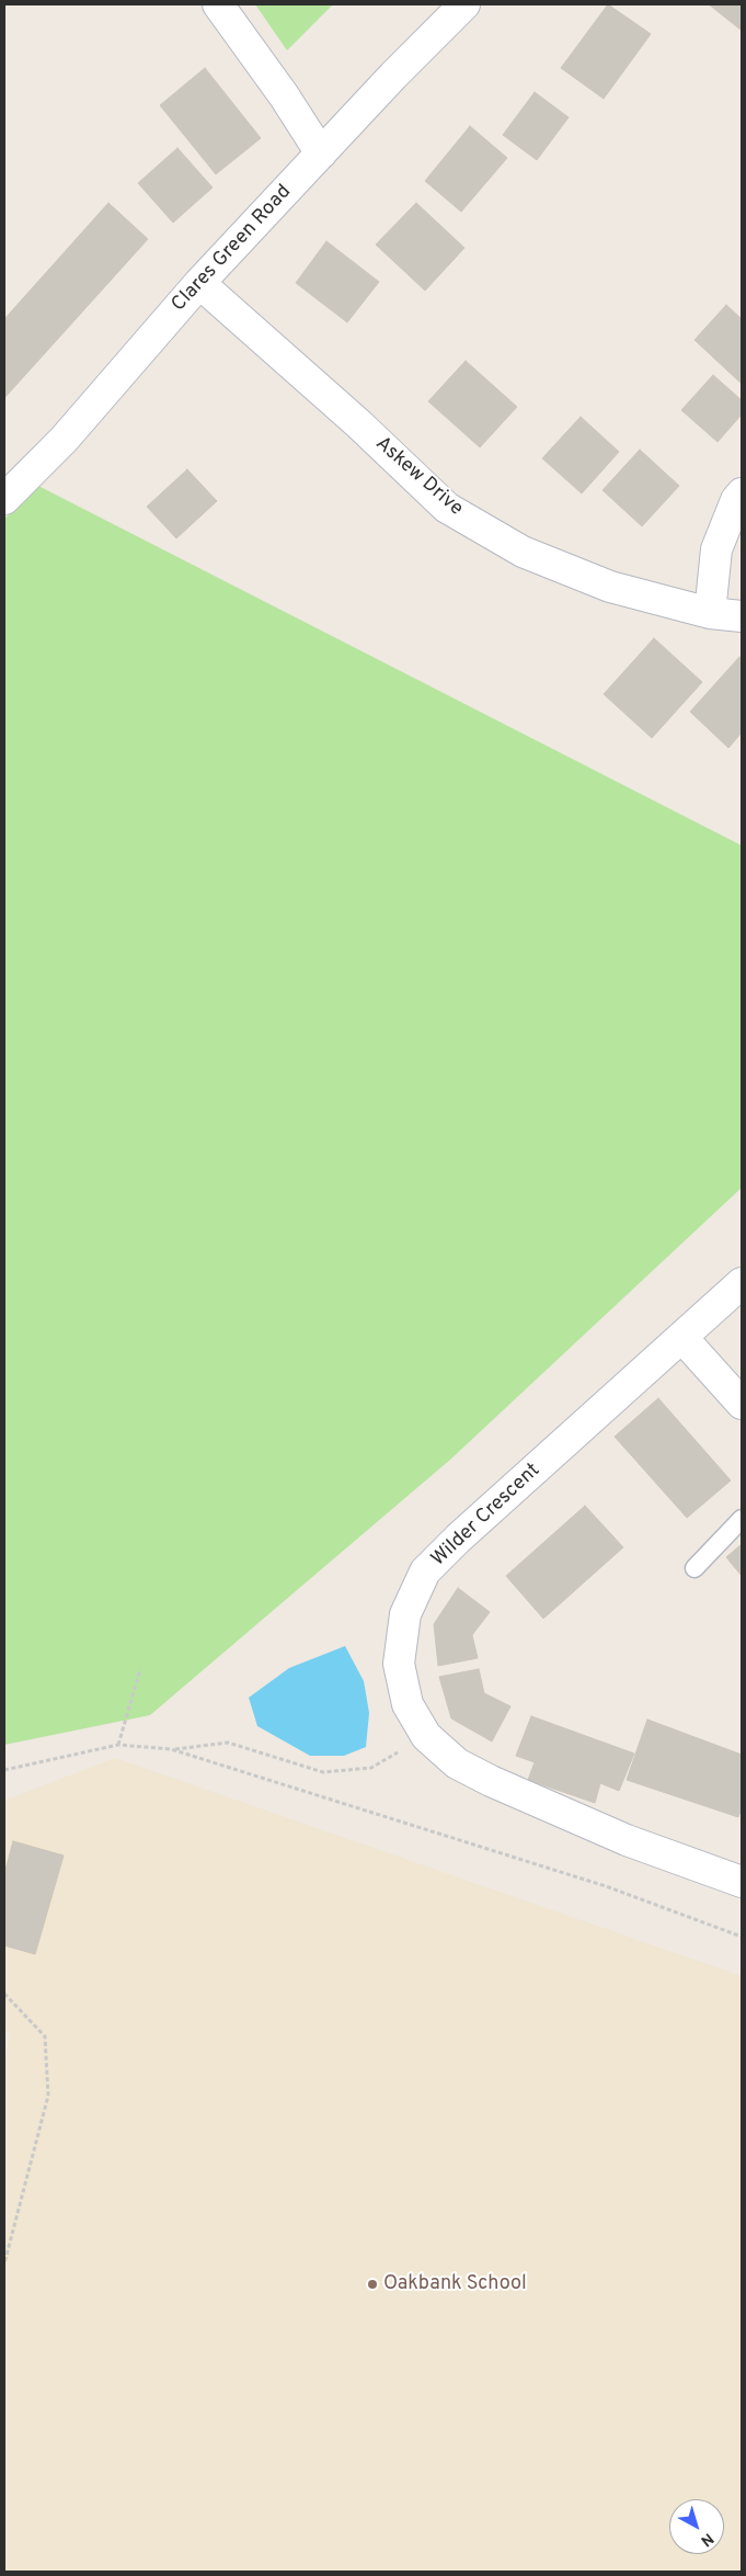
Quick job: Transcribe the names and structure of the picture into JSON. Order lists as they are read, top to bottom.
{
  "streets": {
    "street": ["Clares Green Road", "Askew Drive", "Wilder Crescent"]
  },
  "crossings": [
    ["Clares Green Road", "Askew Drive"]
  ],
  "places": ["Oakbank School"],
  "north": "bottom right"
}
